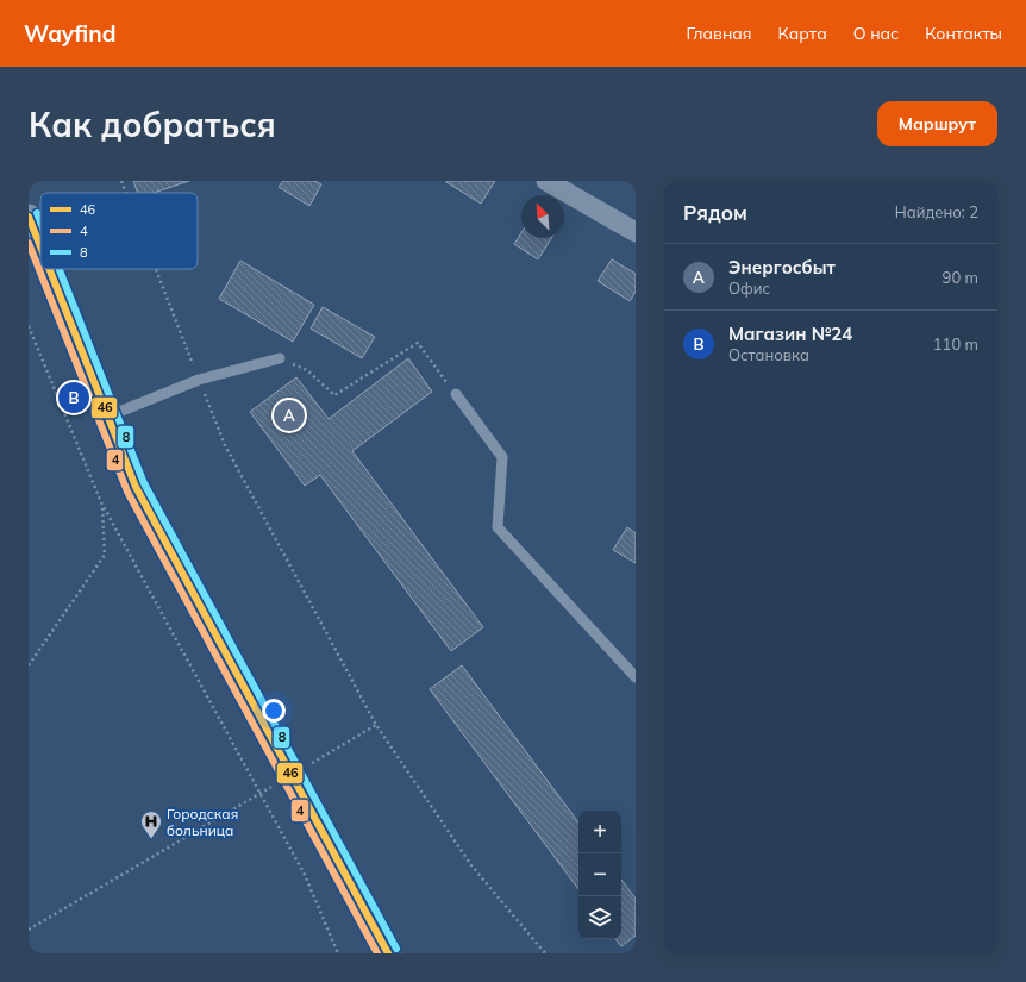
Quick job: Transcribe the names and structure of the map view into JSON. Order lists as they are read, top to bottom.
{
  "places": {
    "hospital": ["Городская больница"]
  },
  "lines": ["transit line 8", "transit line 46", "transit line 4"],
  "legend": ["46", "4", "8"],
  "north": "top left",
  "page": {
    "header": "Wayfind",
    "nav": [
      "Главная",
      "Карта",
      "О нас",
      "Контакты"
    ],
    "buttons": "Маршрут",
    "title": "Как добраться",
    "heading": ["Рядом", "Найдено: 2"],
    "list": [
      {
        "mark": "A",
        "name": "Энергосбыт",
        "note": "Офис",
        "value": "90 m"
      },
      {
        "mark": "B",
        "name": "Магазин №24",
        "note": "Остановка",
        "value": "110 m"
      }
    ],
    "pins": ["B", "A"],
    "map_buttons": ["+", "−"]
  }
}
